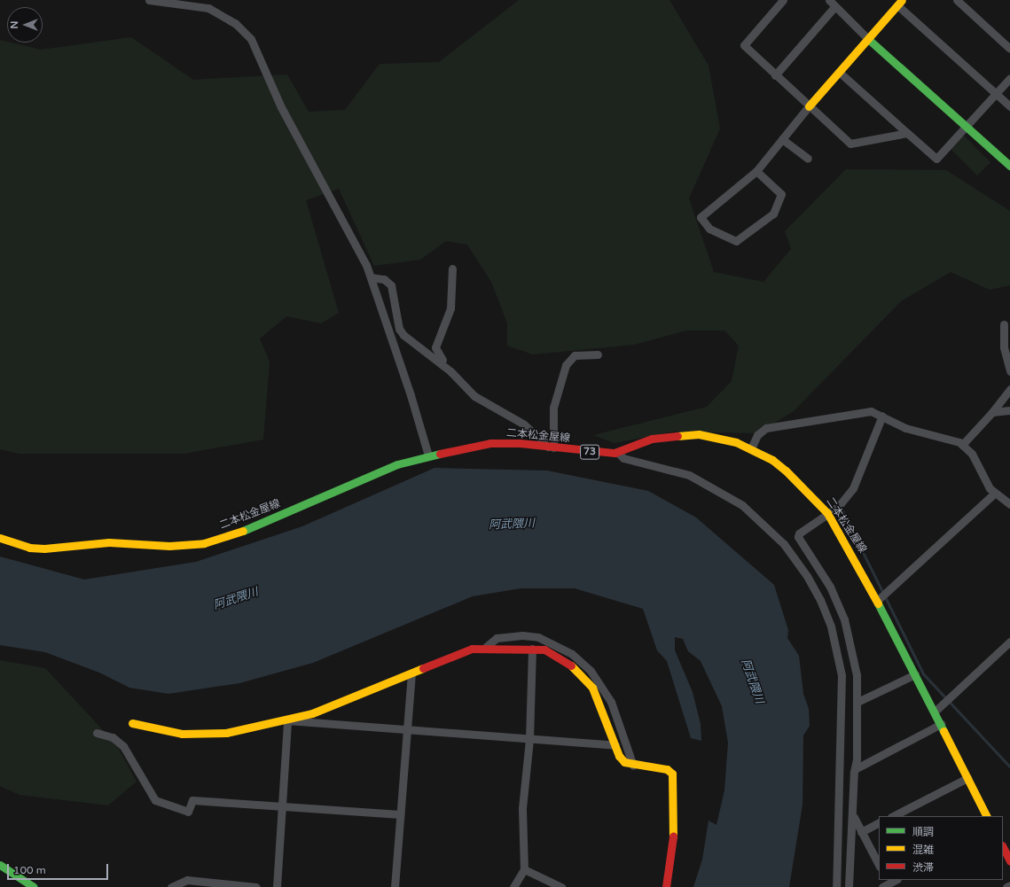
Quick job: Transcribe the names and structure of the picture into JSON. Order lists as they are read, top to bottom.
{
  "streets": {
    "main road": ["二本松金屋線", "73"]
  },
  "water": ["阿武隈川"],
  "legend": ["順調", "混雑", "渋滞"],
  "scale_bar": "100 m",
  "north": "left"
}
